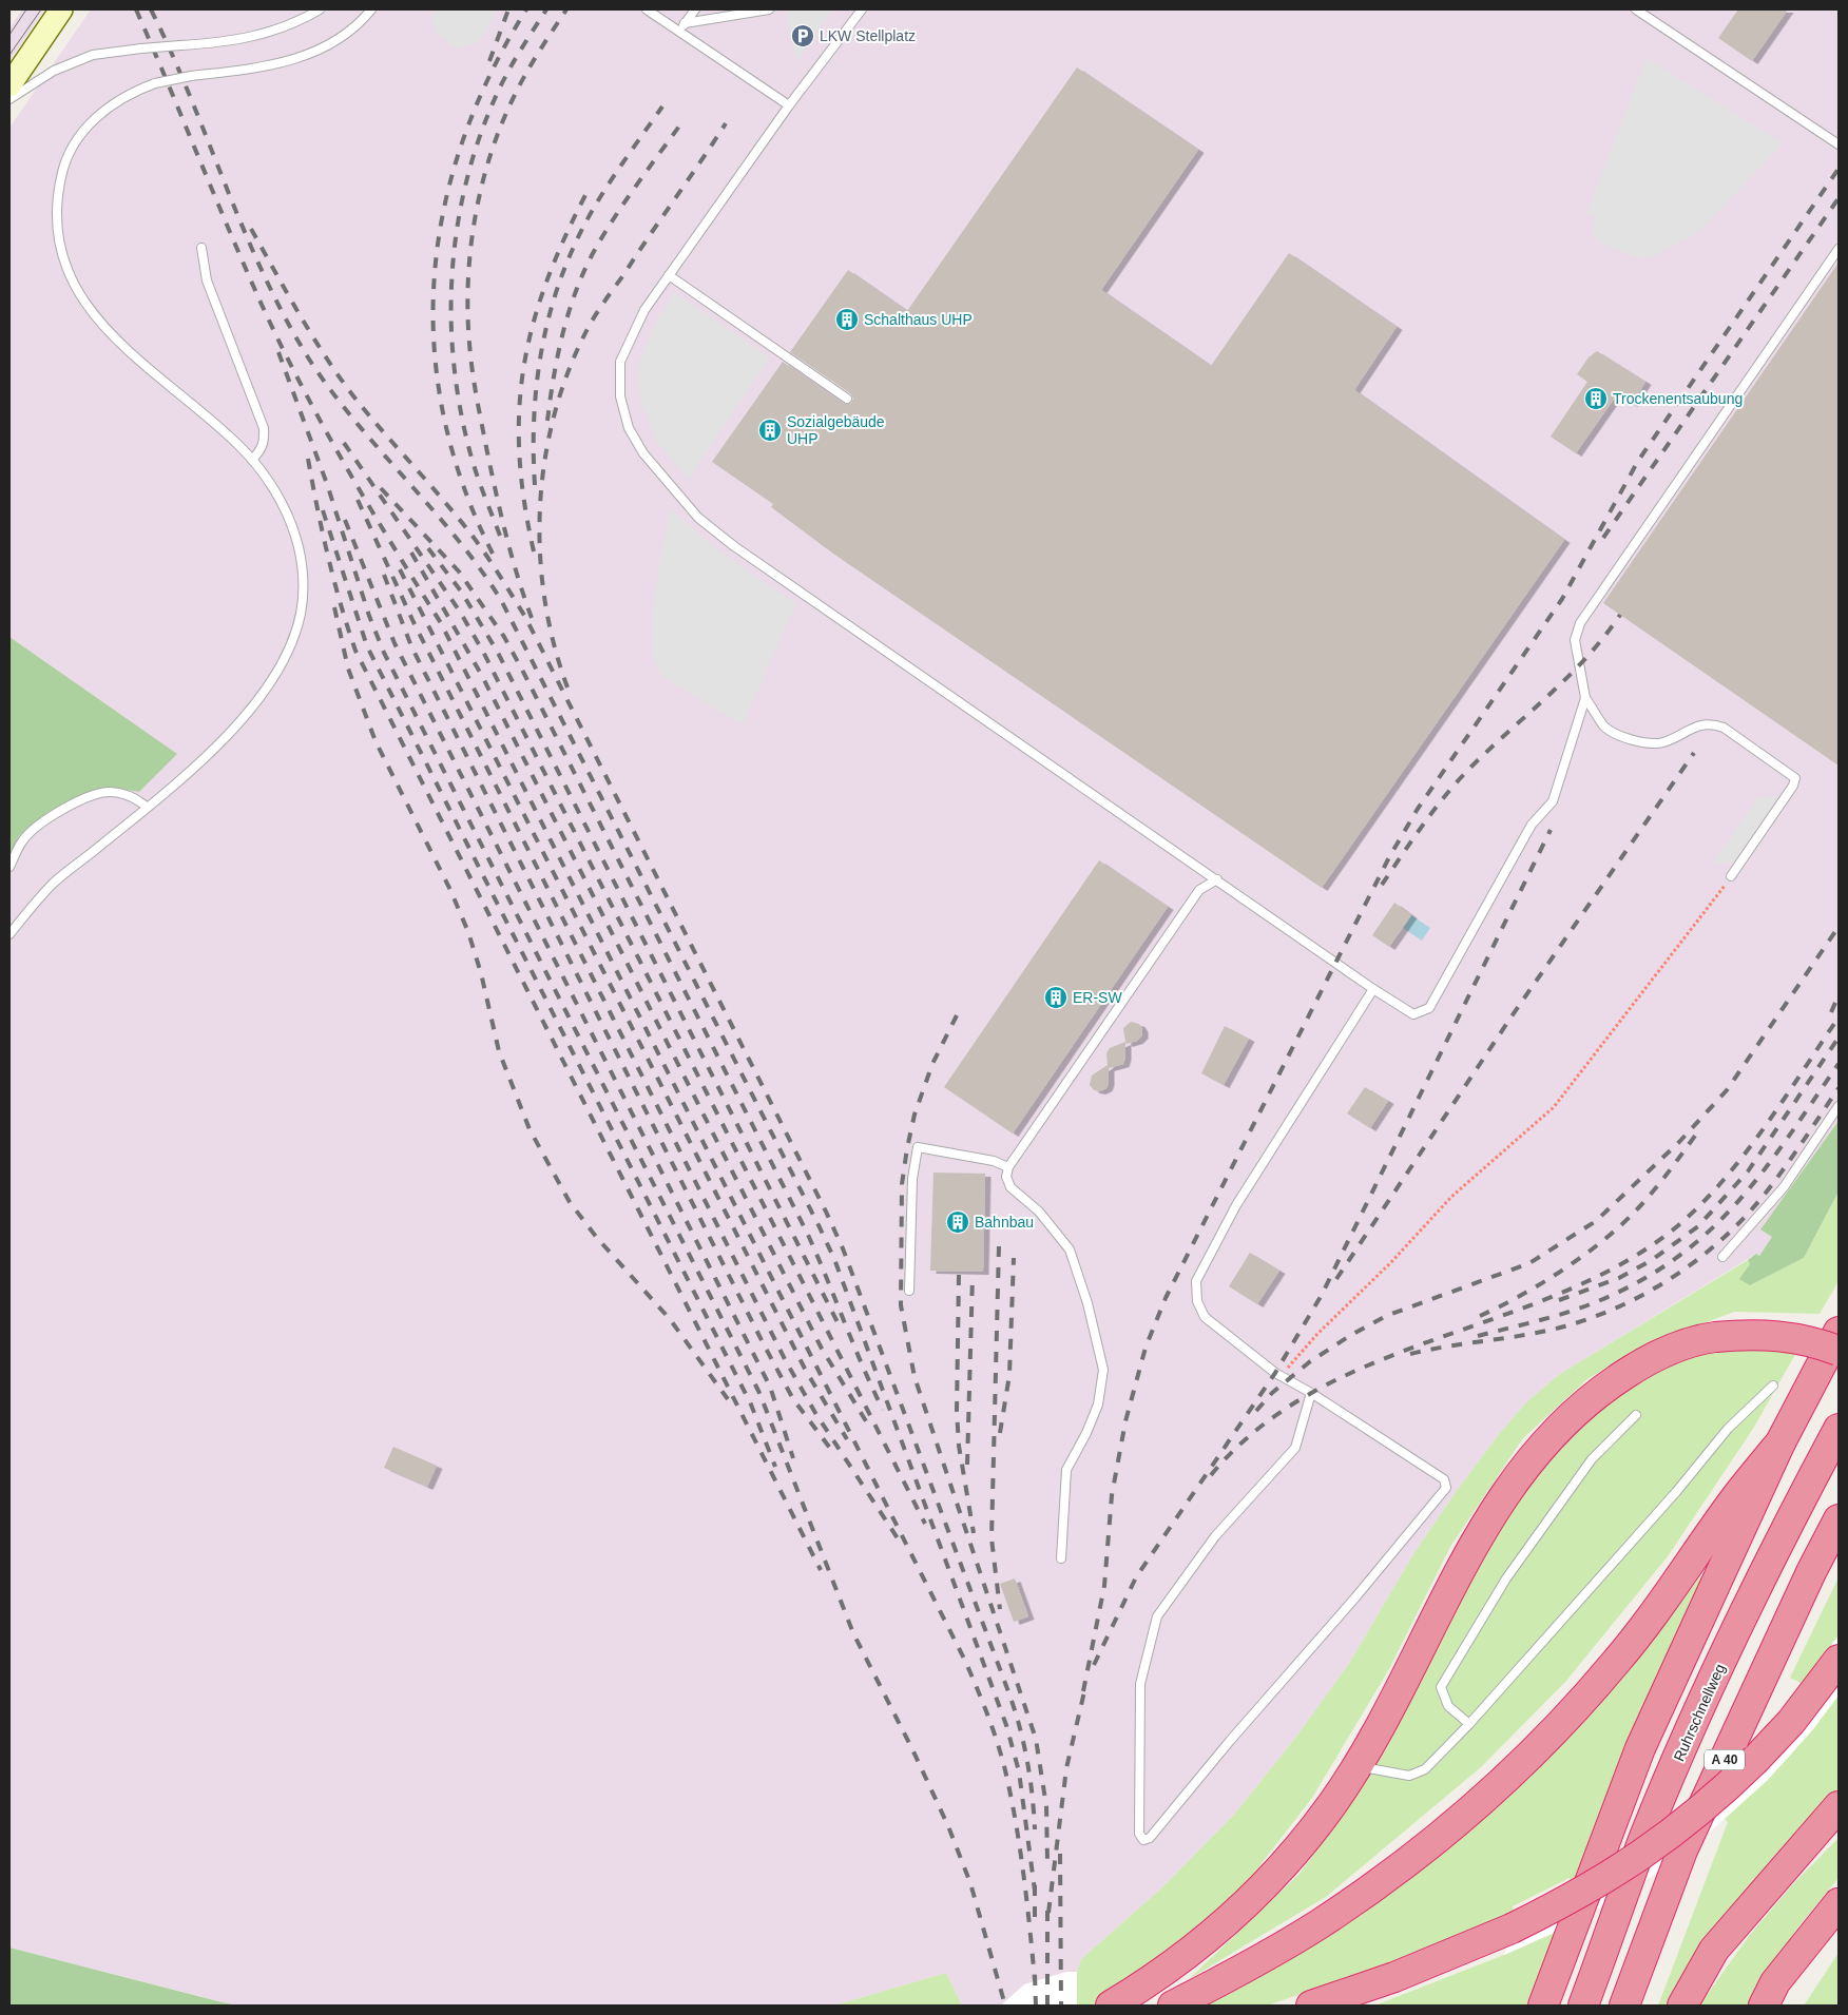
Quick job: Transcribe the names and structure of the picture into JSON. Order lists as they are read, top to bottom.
{
  "streets": {
    "highway": ["Ruhrschnellweg", "A 40"]
  },
  "places": {
    "parking": ["LKW Stellplatz"],
    "building": [
      "Schalthaus UHP",
      "Trockenentsaubung",
      "Sozialgebäude UHP",
      "ER-SW",
      "Bahnbau"
    ]
  }
}
